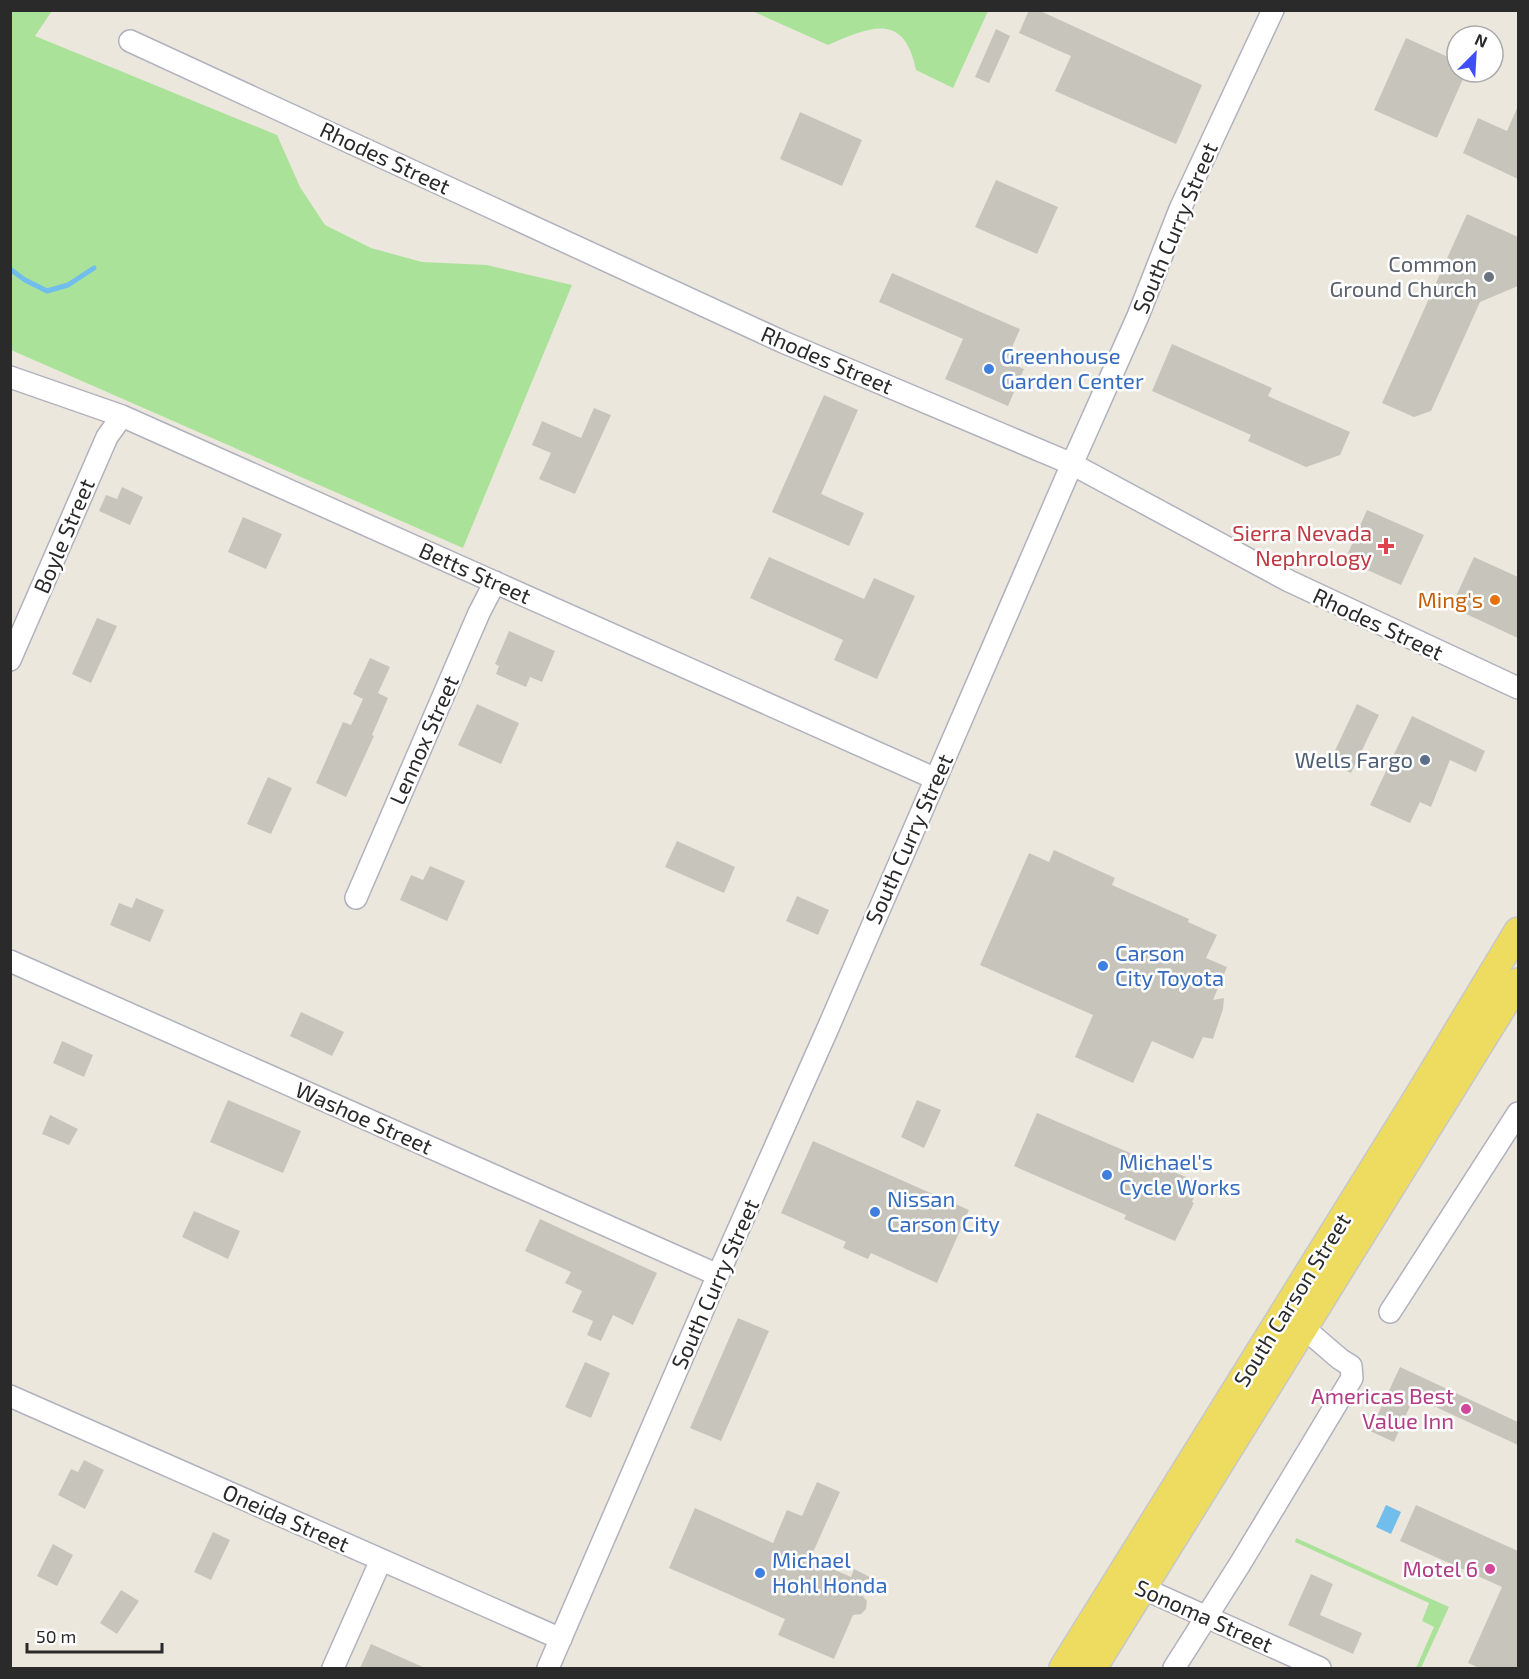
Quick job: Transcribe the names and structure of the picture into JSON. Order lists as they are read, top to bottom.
{
  "streets": {
    "main road": ["South Carson Street"],
    "street": [
      "Rhodes Street",
      "South Curry Street",
      "Boyle Street",
      "Betts Street",
      "Lennox Street",
      "Washoe Street",
      "Oneida Street",
      "Sonoma Street"
    ]
  },
  "crossings": [
    ["Rhodes Street", "South Curry Street"],
    ["South Curry Street", "Betts Street"],
    ["South Curry Street", "Washoe Street"],
    ["South Curry Street", "Oneida Street"],
    ["Boyle Street", "Betts Street"],
    ["Betts Street", "Lennox Street"],
    ["South Carson Street", "Sonoma Street"]
  ],
  "places": {
    "other": [
      "Common Ground Church",
      "Greenhouse Garden Center",
      "Ming's",
      "Wells Fargo",
      "Carson City Toyota",
      "Michael's Cycle Works",
      "Nissan Carson City",
      "Americas Best Value Inn",
      "Motel 6",
      "Michael Hohl Honda"
    ],
    "health": ["Sierra Nevada Nephrology"]
  },
  "scale_bar": "50 m",
  "north": "top right"
}
